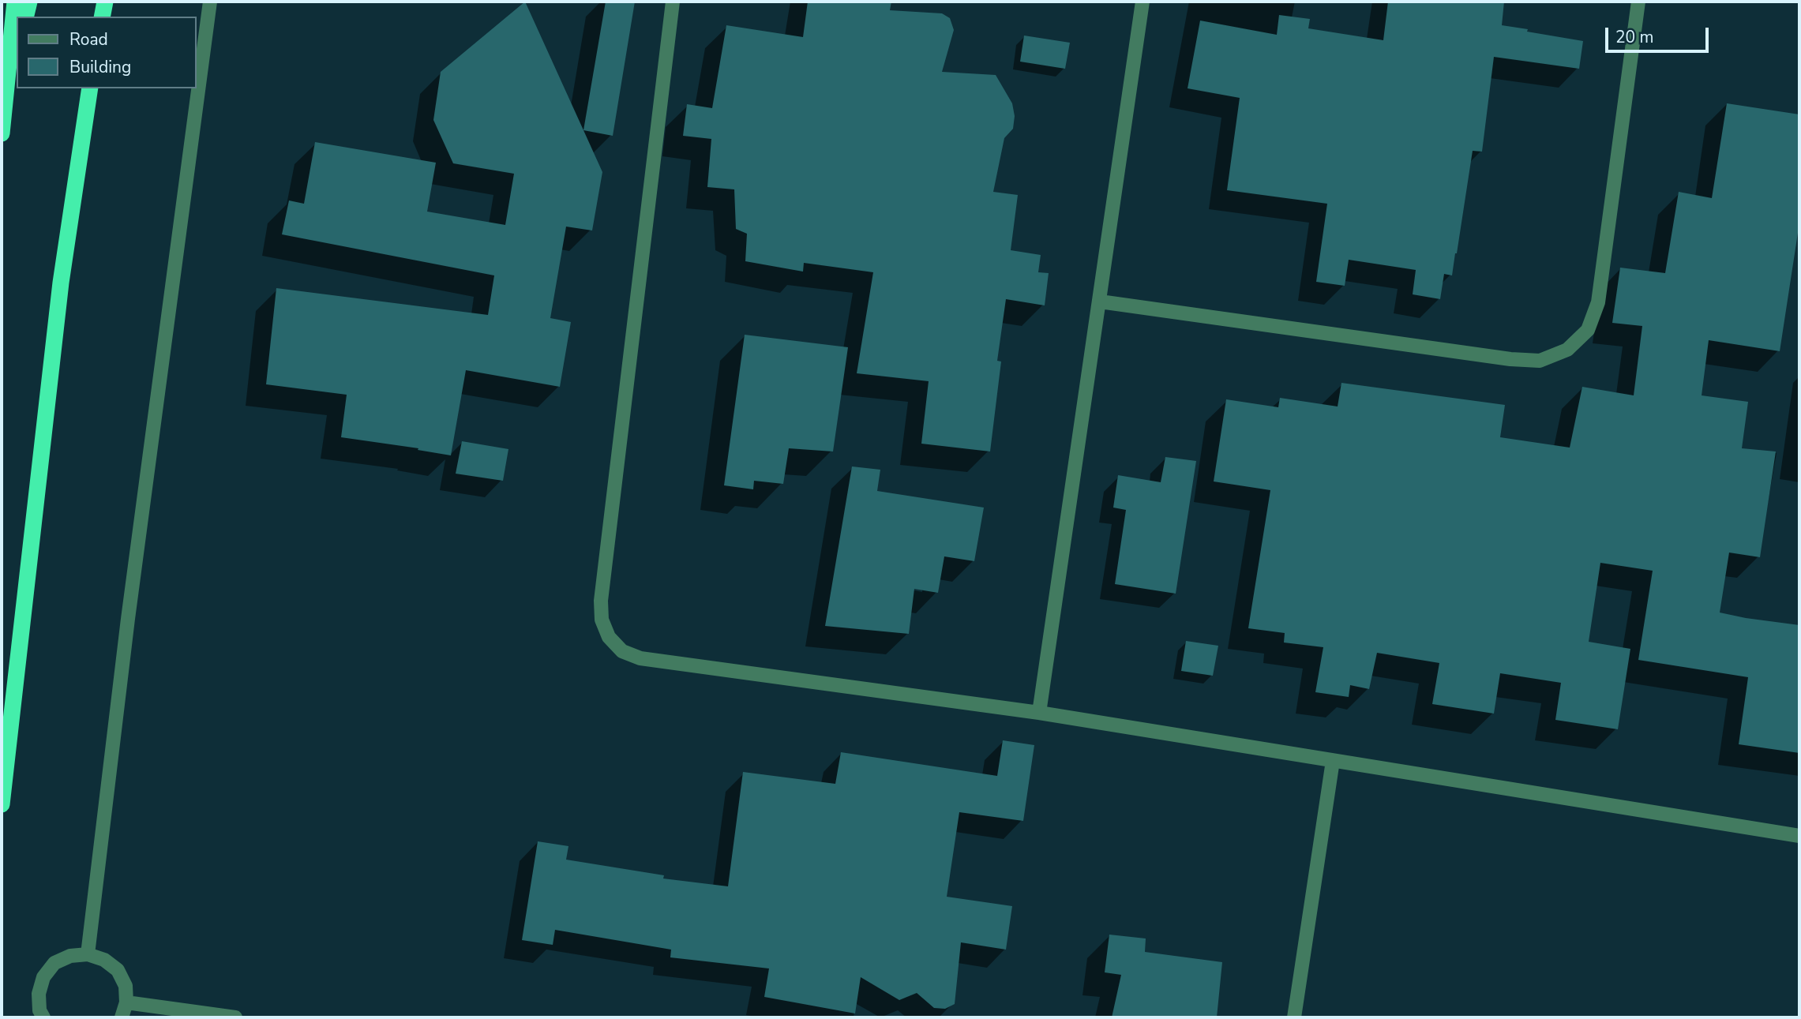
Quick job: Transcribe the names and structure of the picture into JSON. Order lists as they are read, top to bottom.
{
  "legend": ["Road", "Building"],
  "scale_bar": "20 m"
}
